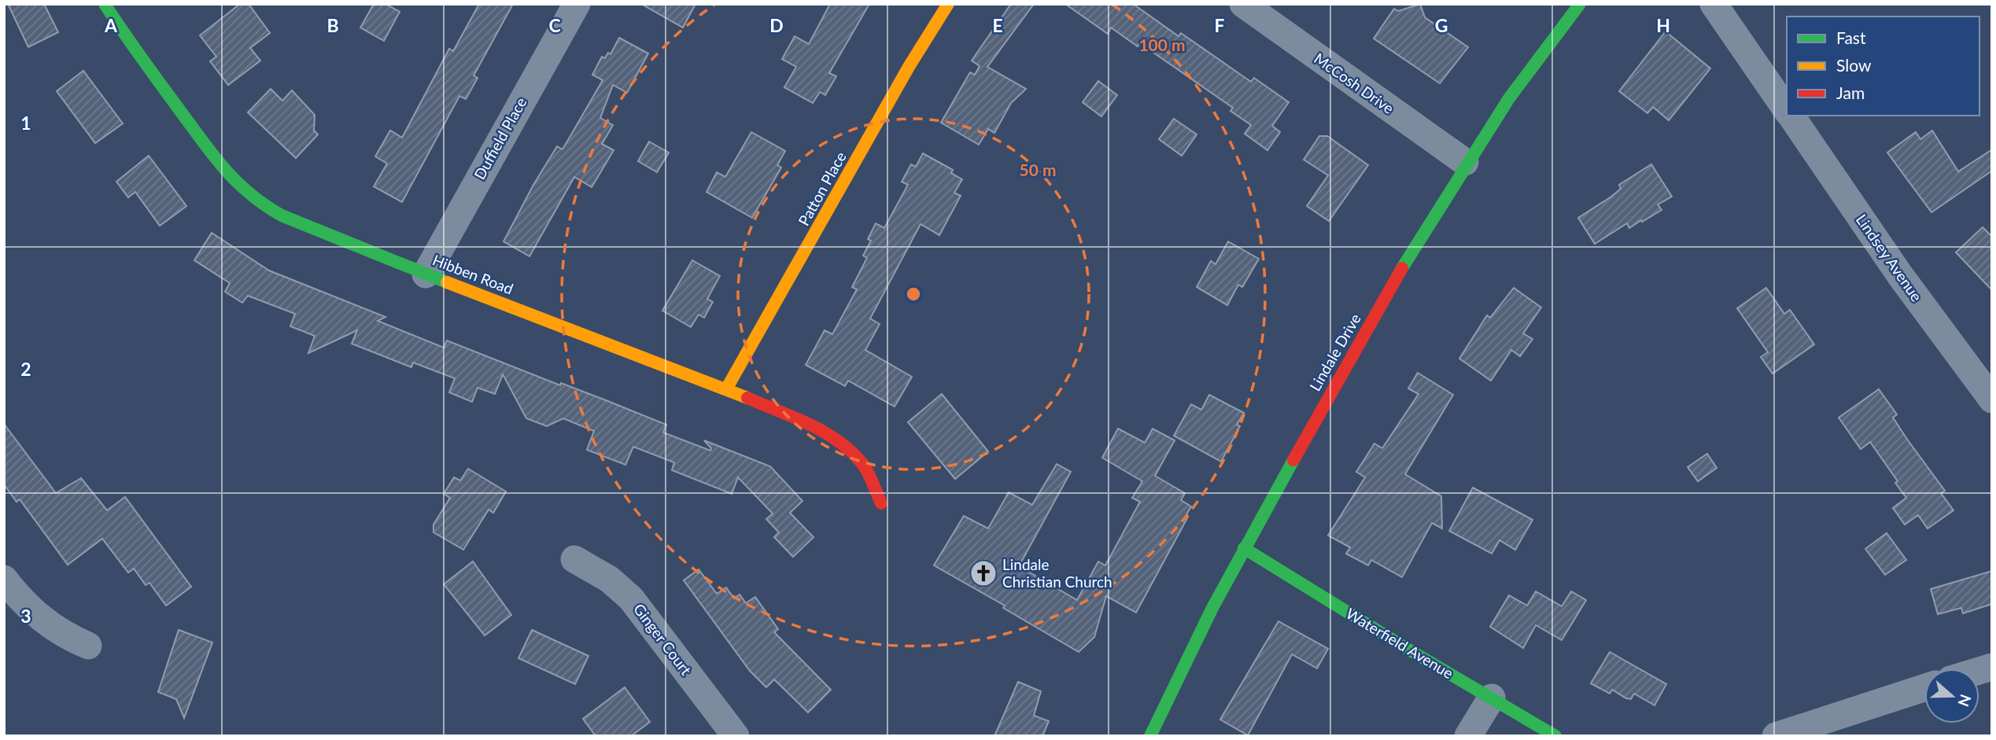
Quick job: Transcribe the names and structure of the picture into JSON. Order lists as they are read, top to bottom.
{
  "streets": {
    "street": [
      "McCosh Drive",
      "Duffield Place",
      "Patton Place",
      "Lindsey Avenue",
      "Hibben Road",
      "Lindale Drive",
      "Ginger Court",
      "Waterfield Avenue"
    ]
  },
  "crossings": [
    ["McCosh Drive", "Lindale Drive"],
    ["Duffield Place", "Hibben Road"],
    ["Patton Place", "Hibben Road"],
    ["Lindale Drive", "Waterfield Avenue"]
  ],
  "places": {
    "church": ["Lindale Christian Church"]
  },
  "legend": ["Fast", "Slow", "Jam"],
  "north": "right",
  "grid": {
    "columns": [
      "A",
      "B",
      "C",
      "D",
      "E",
      "F",
      "G",
      "H"
    ],
    "rows": ["1", "2", "3"]
  },
  "rings": ["100 m", "50 m"]
}
